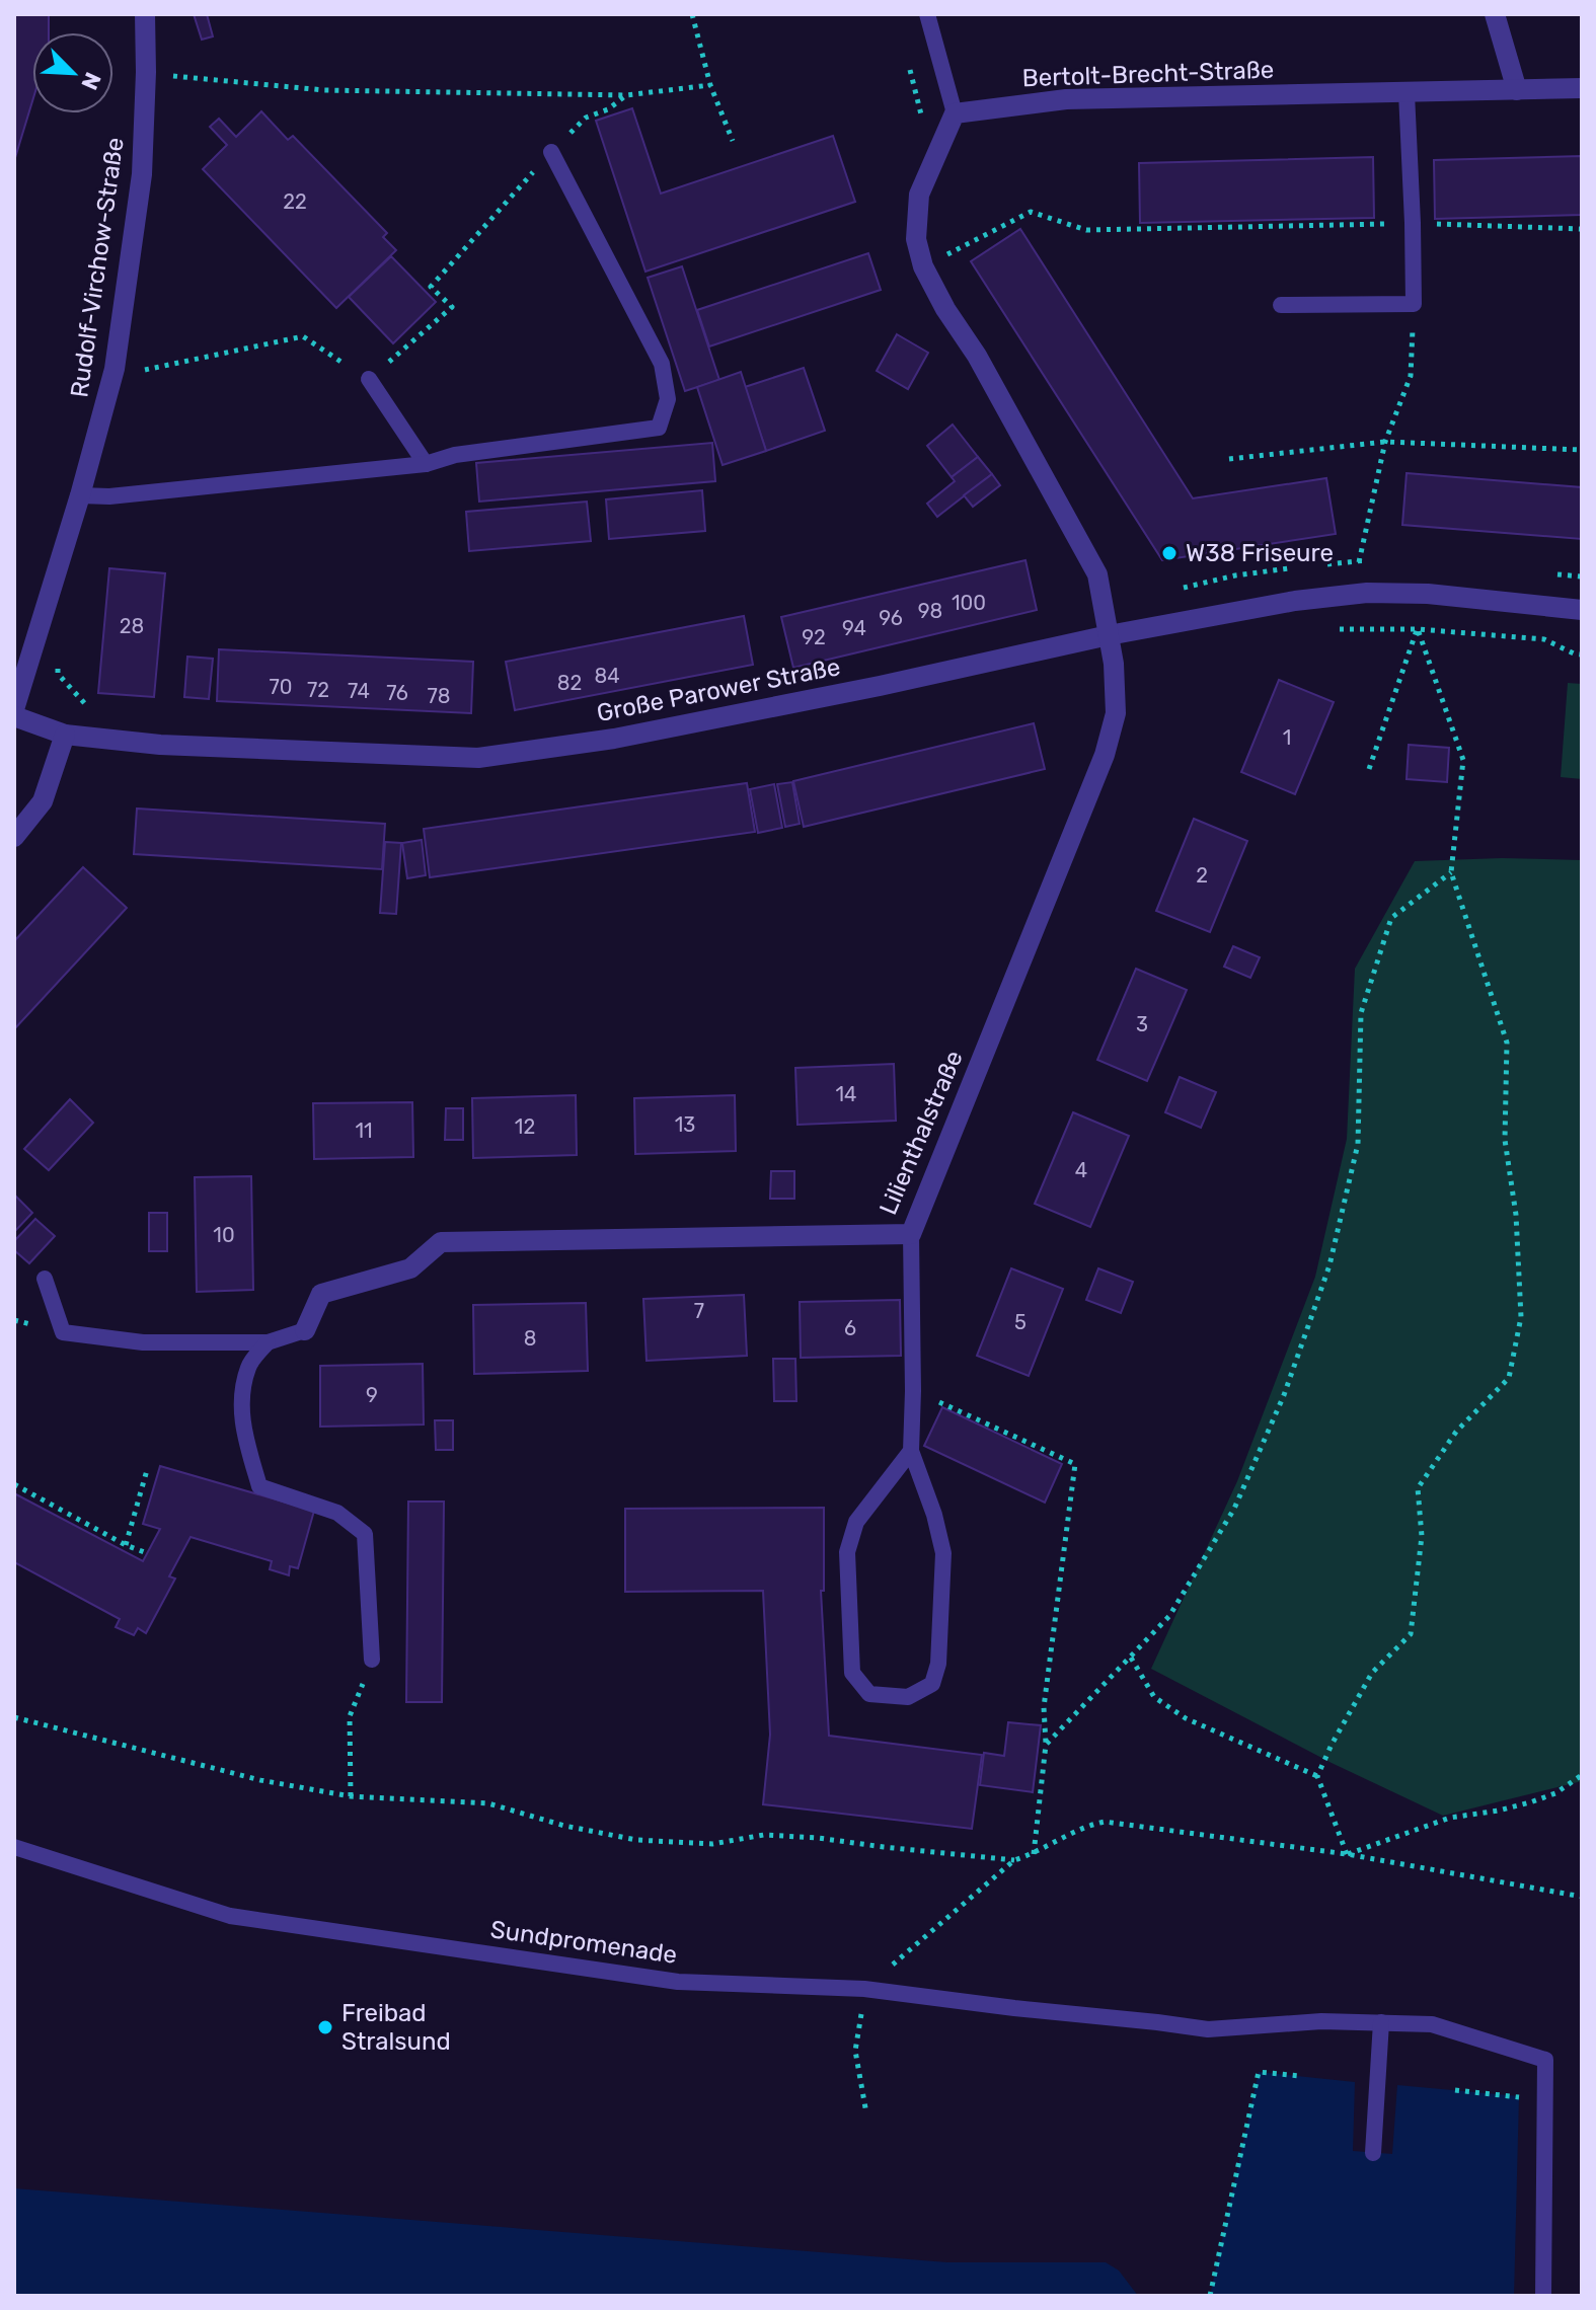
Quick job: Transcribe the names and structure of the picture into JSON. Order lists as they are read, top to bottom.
{
  "streets": {
    "street": [
      "Bertolt-Brecht-Straße",
      "Rudolf-Virchow-Straße",
      "Große Parower Straße",
      "Lilienthalstraße"
    ],
    "lane": ["Sundpromenade"]
  },
  "crossings": [
    ["Große Parower Straße", "Lilienthalstraße"]
  ],
  "places": ["W38 Friseure", "Freibad Stralsund"],
  "house_numbers": [
    "22",
    "100",
    "98",
    "96",
    "28",
    "94",
    "92",
    "84",
    "82",
    "70",
    "72",
    "74",
    "76",
    "78",
    "1",
    "2",
    "3",
    "14",
    "13",
    "12",
    "11",
    "4",
    "10",
    "7",
    "5",
    "6",
    "8",
    "9"
  ],
  "north": "bottom right"
}
